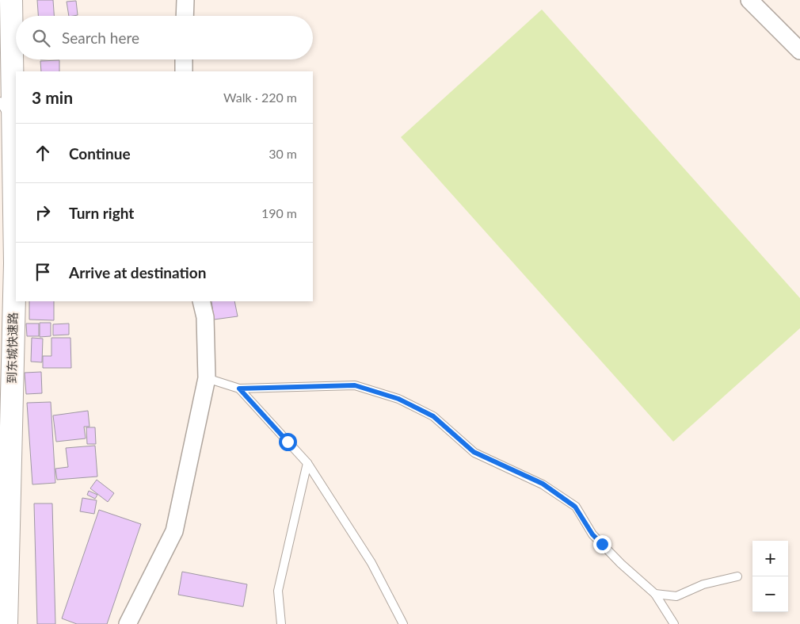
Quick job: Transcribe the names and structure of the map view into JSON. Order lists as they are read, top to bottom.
{
  "streets": {
    "main road": ["到东城快速路"]
  },
  "page": {
    "search": "Search here",
    "heading": ["3 min", "Walk · 220 m"],
    "list": [
      ["Continue", "30 m"],
      ["Turn right", "190 m"],
      "Arrive at destination"
    ],
    "map_buttons": ["+", "−"]
  }
}
